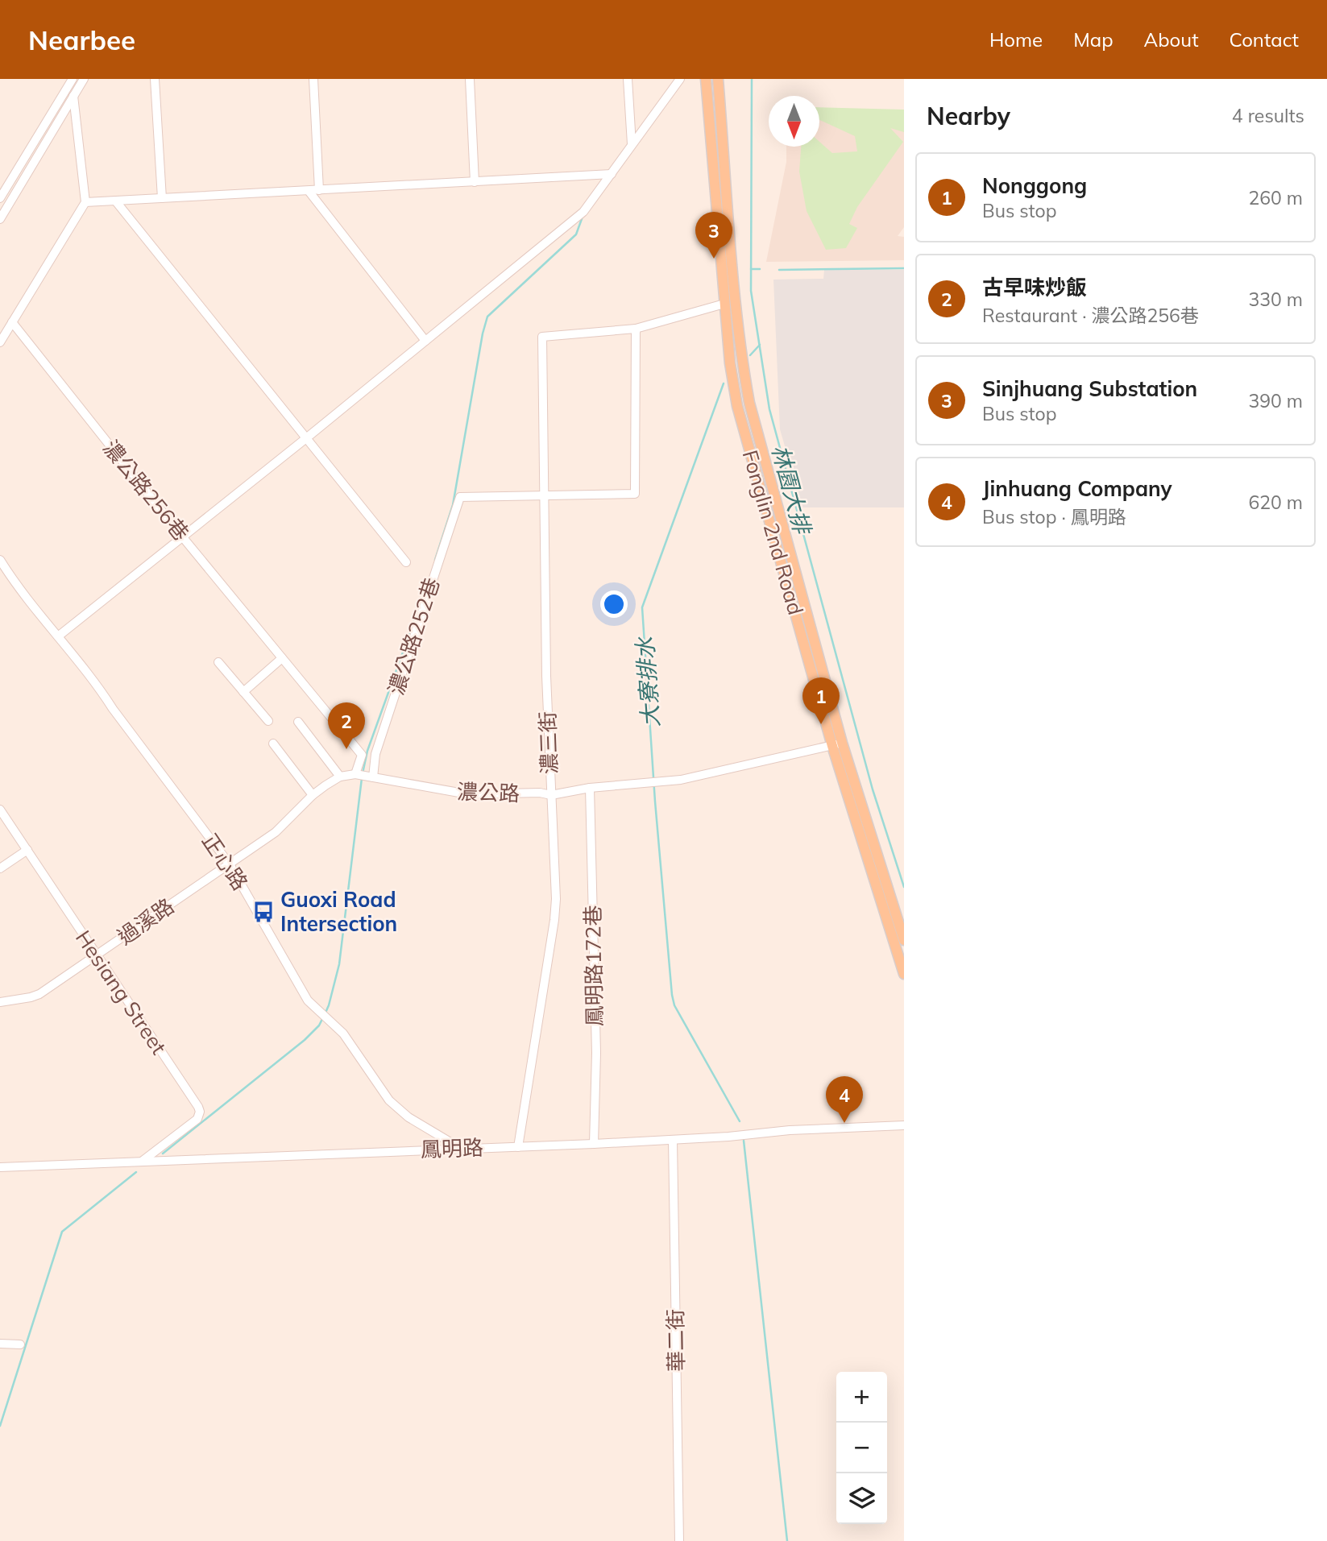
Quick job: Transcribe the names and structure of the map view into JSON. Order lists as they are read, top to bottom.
{
  "streets": {
    "main road": ["Fonglin 2nd Road"],
    "street": [
      "濃公路256巷",
      "濃公路252巷",
      "濃三街",
      "濃公路",
      "正心路",
      "過溪路",
      "鳳明路172巷",
      "Hesiang Street",
      "鳳明路",
      "華二街"
    ]
  },
  "crossings": [
    ["濃公路256巷", "濃公路252巷"],
    ["濃公路256巷", "濃公路"],
    ["Fonglin 2nd Road", "濃公路"],
    ["濃公路252巷", "濃三街"],
    ["濃公路252巷", "濃公路"],
    ["濃三街", "濃公路"],
    ["濃三街", "鳳明路"],
    ["濃公路", "正心路"],
    ["濃公路", "過溪路"],
    ["濃公路", "鳳明路172巷"],
    ["正心路", "過溪路"],
    ["正心路", "鳳明路"],
    ["過溪路", "Hesiang Street"],
    ["鳳明路172巷", "鳳明路"],
    ["Hesiang Street", "鳳明路"],
    ["鳳明路", "華二街"]
  ],
  "water": ["林園大排", "大寮排水"],
  "places": {
    "bus stop": ["Guoxi Road Intersection"]
  },
  "north": "bottom",
  "page": {
    "header": "Nearbee",
    "nav": [
      "Home",
      "Map",
      "About",
      "Contact"
    ],
    "heading": ["Nearby", "4 results"],
    "list": [
      {
        "mark": "1",
        "name": "Nonggong",
        "note": "Bus stop",
        "value": "260 m"
      },
      {
        "mark": "2",
        "name": "古早味炒飯",
        "note": "Restaurant · 濃公路256巷",
        "value": "330 m"
      },
      {
        "mark": "3",
        "name": "Sinjhuang Substation",
        "note": "Bus stop",
        "value": "390 m"
      },
      {
        "mark": "4",
        "name": "Jinhuang Company",
        "note": "Bus stop · 鳳明路",
        "value": "620 m"
      }
    ],
    "pins": [
      "3",
      "1",
      "2",
      "4"
    ],
    "map_buttons": ["+", "−"]
  }
}
